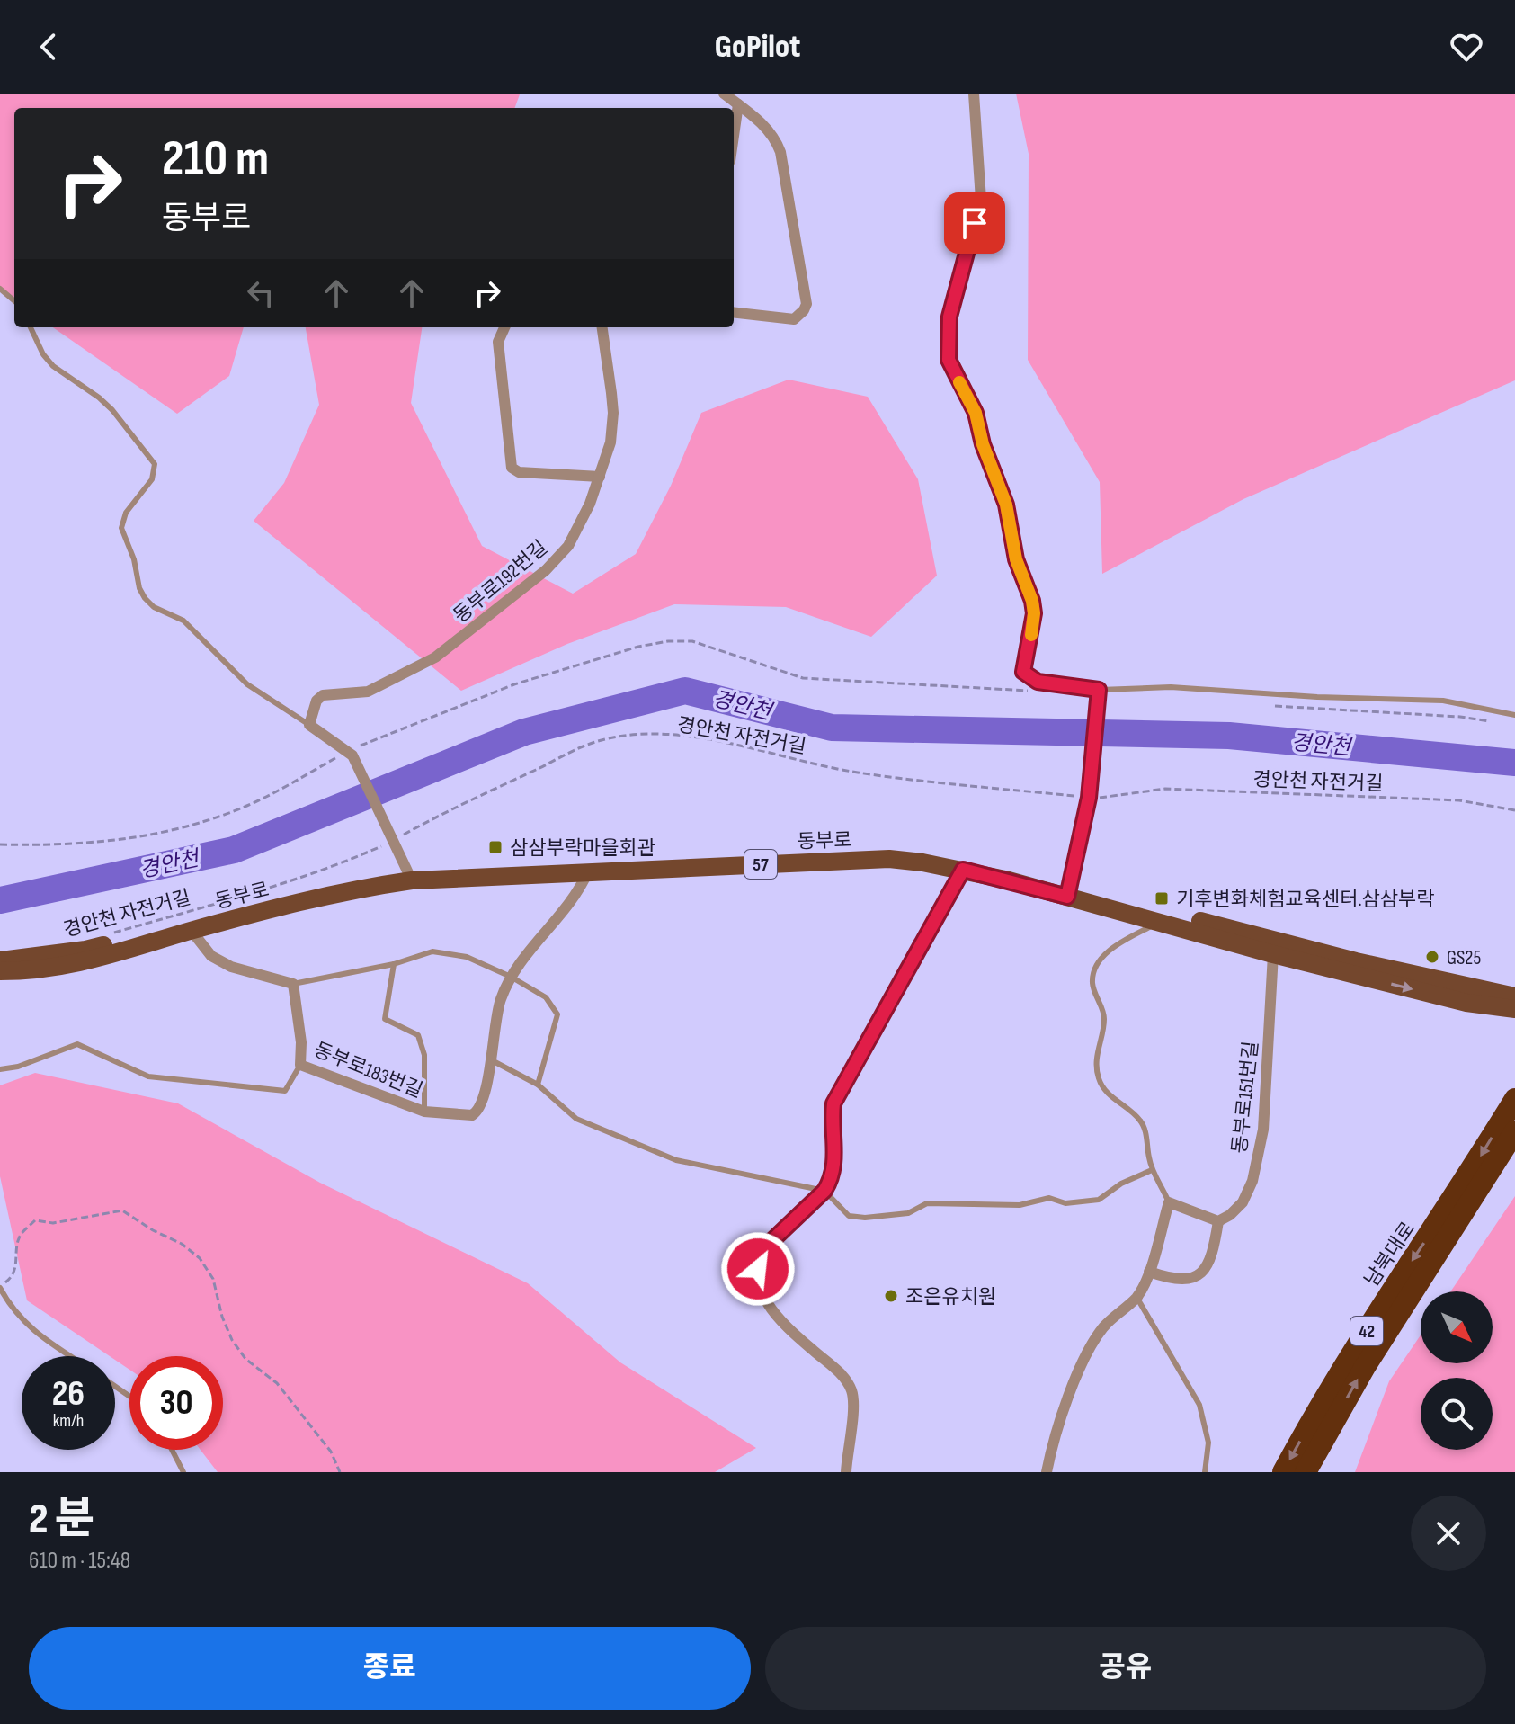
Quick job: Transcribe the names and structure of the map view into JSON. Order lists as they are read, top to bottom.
{
  "streets": {
    "highway": ["남북대로", "42"],
    "main road": ["동부로", "57"],
    "street": ["동부로192번길", "동부로183번길", "동부로151번길"],
    "path": ["경안천 자전거길"]
  },
  "crossings": [
    ["동부로", "동부로183번길"],
    ["동부로", "동부로151번길"]
  ],
  "water": ["경안천"],
  "places": {
    "transit": ["삼삼부락마을회관", "기후변화체험교육센터.삼삼부락"],
    "other": ["GS25", "조은유치원"]
  },
  "north": "bottom right",
  "page": {
    "header": "GoPilot",
    "turn": ["210 m", "동부로"],
    "speed": "26 km/h",
    "limit": "30",
    "heading": ["2 분", "610 m · 15:48"],
    "buttons": ["종료", "공유"]
  }
}
